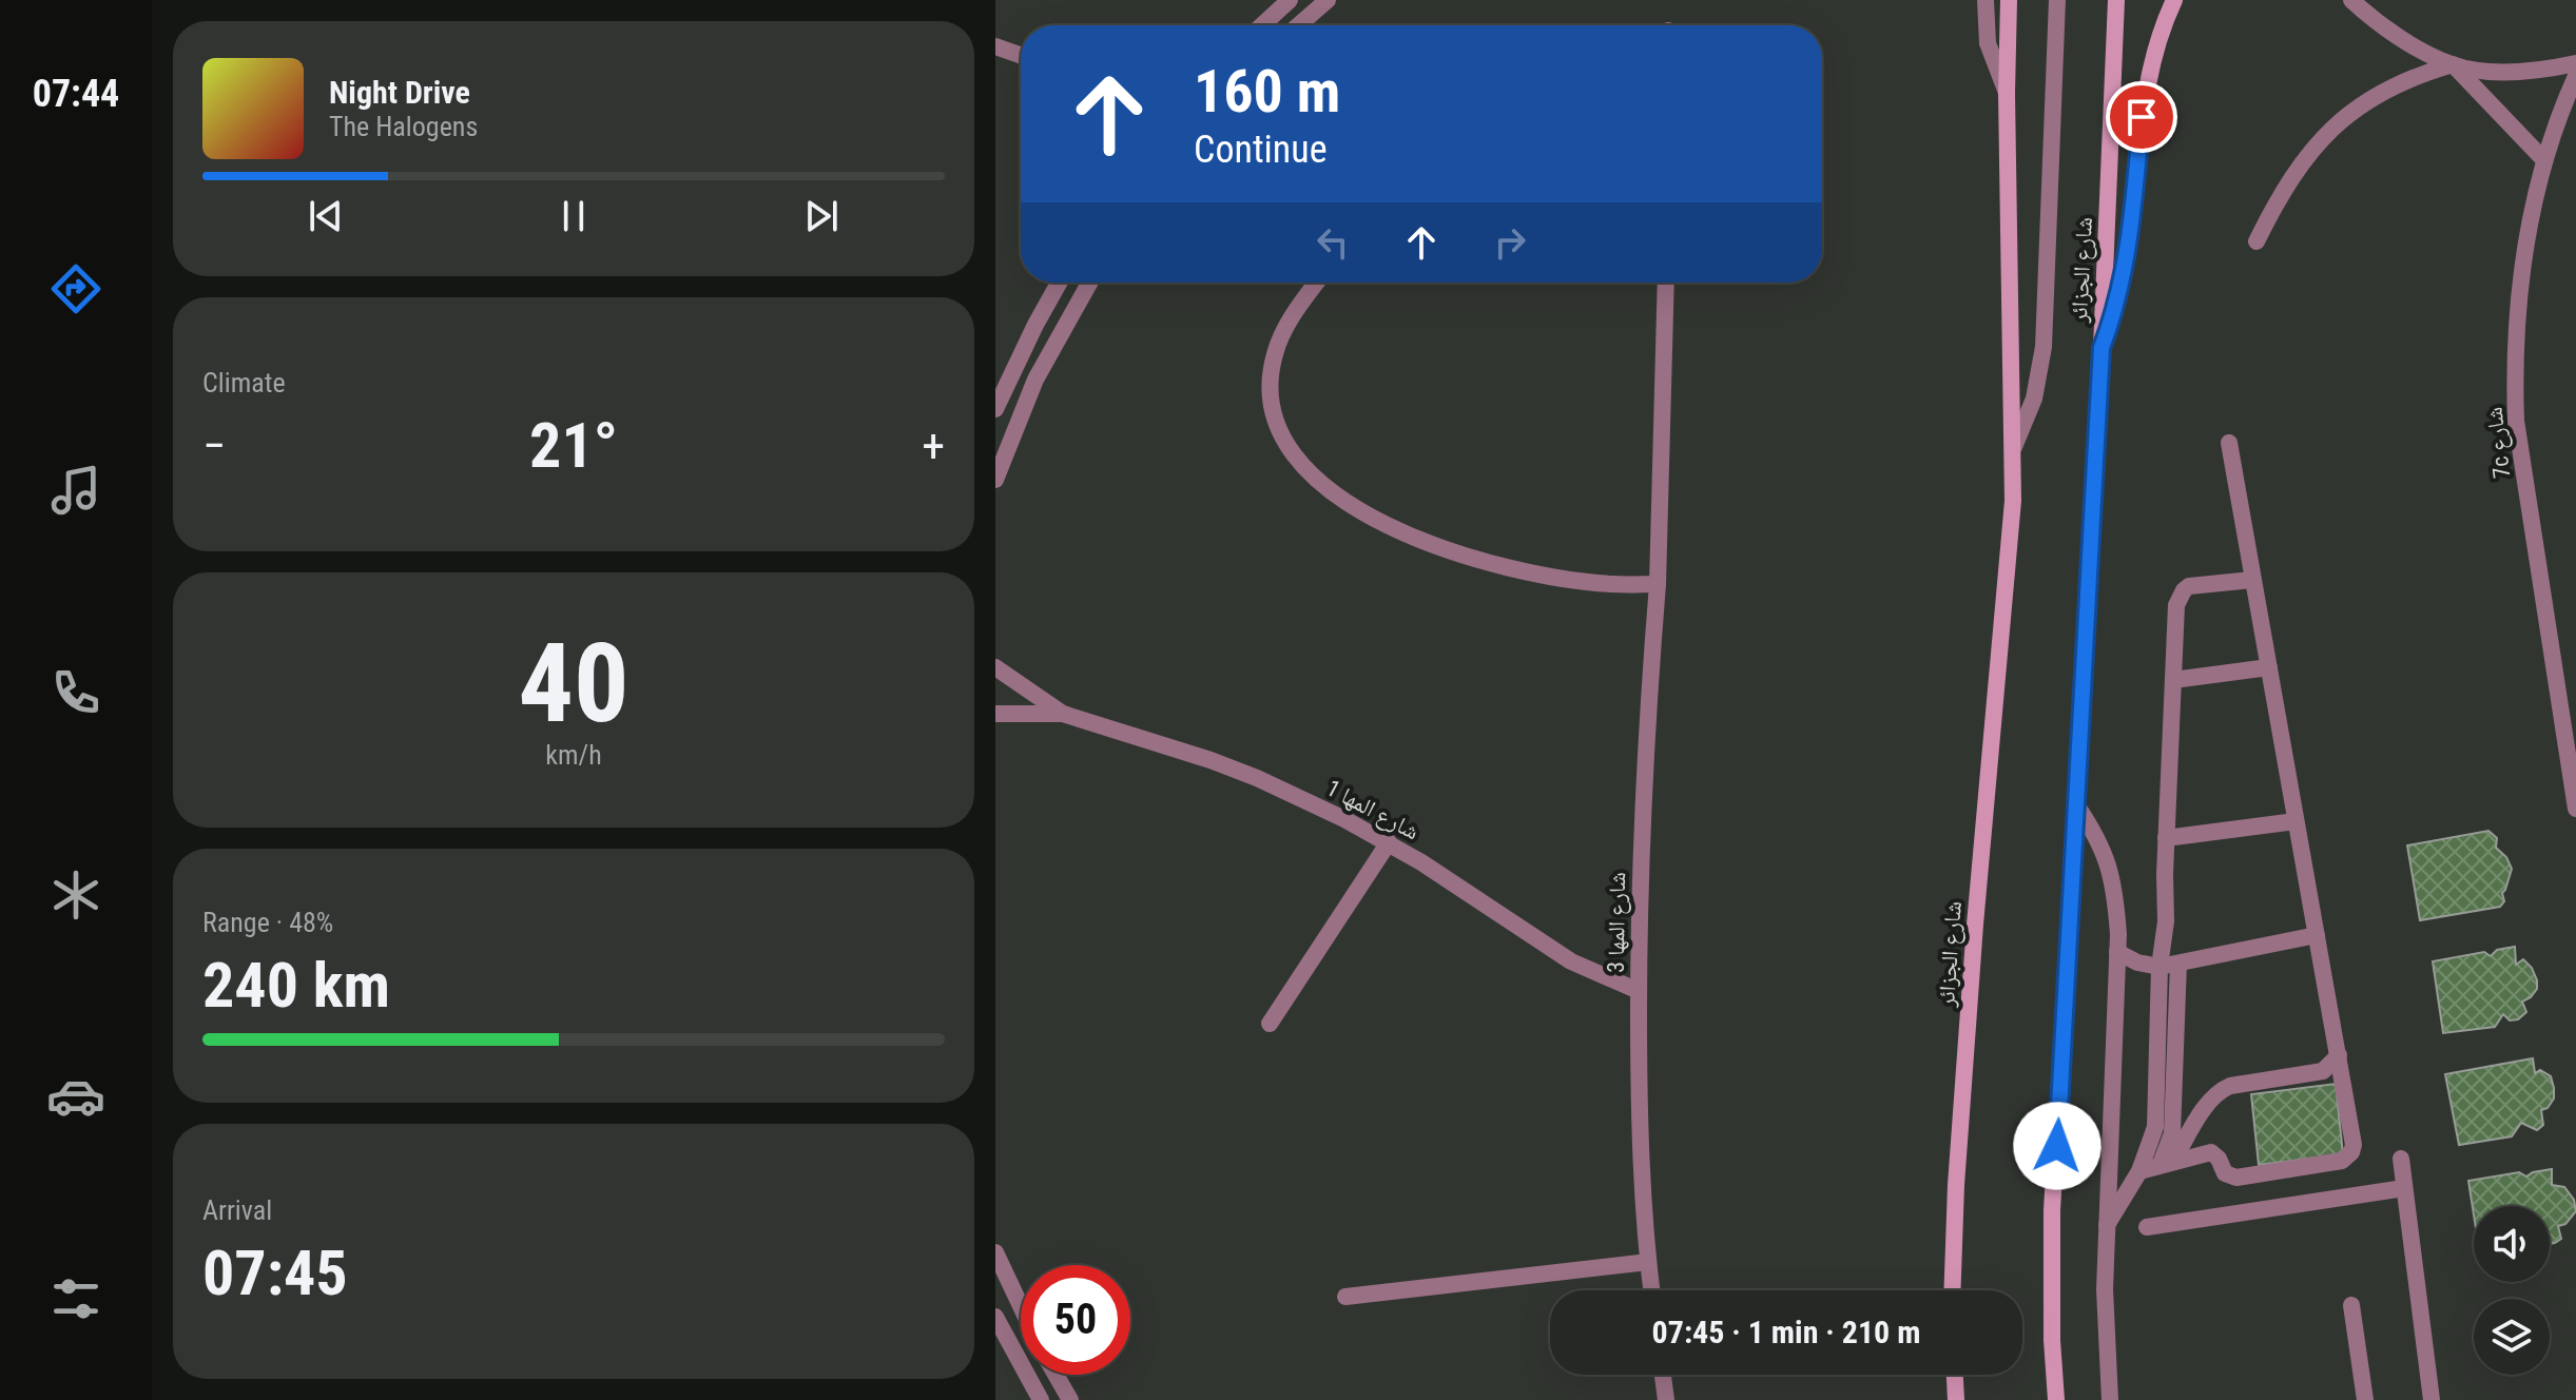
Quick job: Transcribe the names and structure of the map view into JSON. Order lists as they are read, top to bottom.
{
  "streets": {
    "main road": ["شارع الجزائر"],
    "street": ["7c شارع", "شارع المها 1", "شارع المها 3"]
  },
  "crossings": [
    ["شارع المها 1", "شارع المها 3"]
  ],
  "page": {
    "tabs": "07:44",
    "turn": ["160 m", "Continue"],
    "song": ["Night Drive", "The Halogens"],
    "tile": [
      "Climate",
      ["40", "km/h"],
      ["Range · 48%", "240 km"],
      ["Arrival", "07:45"]
    ],
    "heat": ["−", "21°", "+"],
    "limit": "50",
    "trip": "07:45 · 1 min · 210 m"
  }
}
